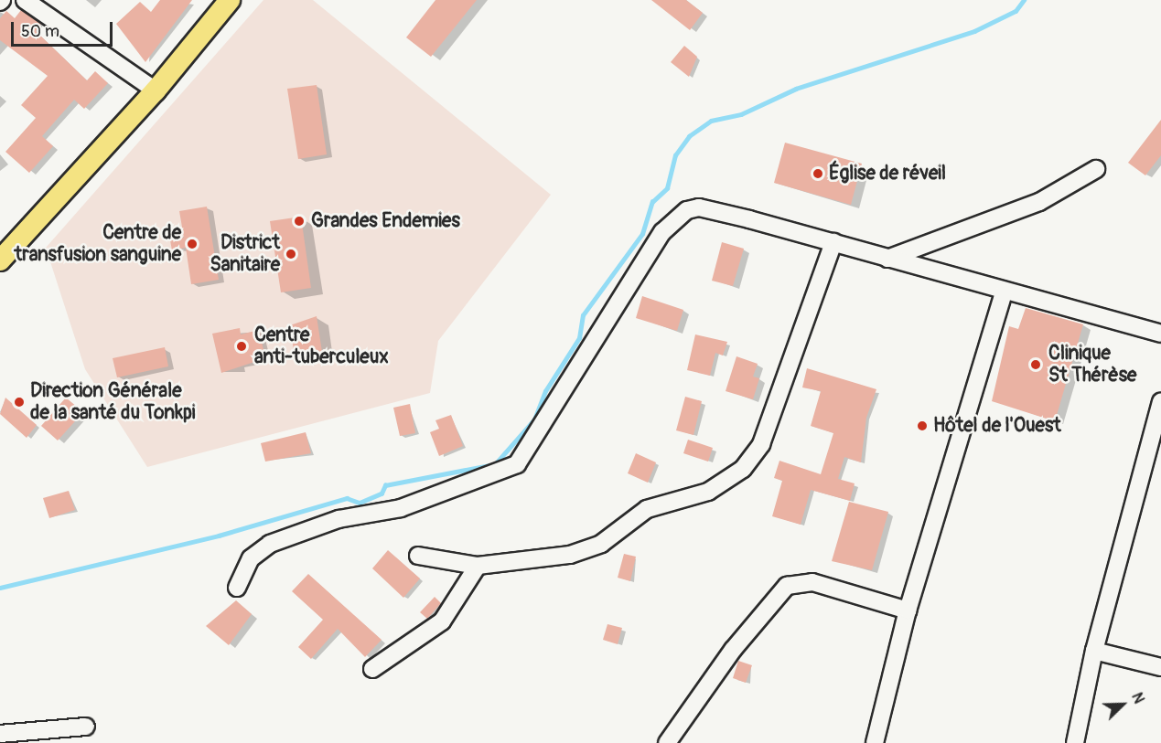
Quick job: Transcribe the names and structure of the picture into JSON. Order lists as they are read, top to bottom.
{
  "places": [
    "Église de réveil",
    "Grandes Endemies",
    "Centre de transfusion sanguine",
    "District Sanitaire",
    "Centre anti-tuberculeux",
    "Clinique St Thérèse",
    "Direction Générale de la santé du Tonkpi",
    "Hôtel de l'Ouest"
  ],
  "scale_bar": "50 m",
  "north": "top right"
}
